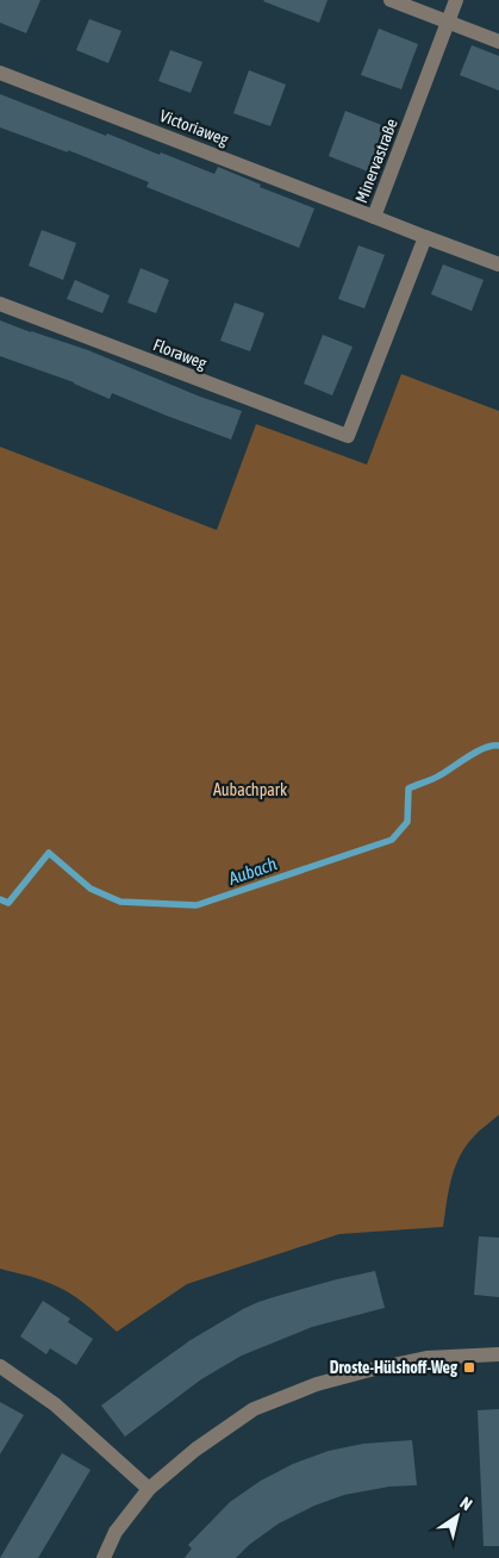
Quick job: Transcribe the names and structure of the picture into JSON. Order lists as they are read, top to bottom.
{
  "streets": {
    "street": ["Victoriaweg", "Minervastraße", "Floraweg"]
  },
  "crossings": [
    ["Victoriaweg", "Minervastraße"],
    ["Minervastraße", "Floraweg"]
  ],
  "water": ["Aubach"],
  "parks": ["Aubachpark"],
  "places": {
    "transit": ["Droste-Hülshoff-Weg"]
  },
  "north": "top right"
}
